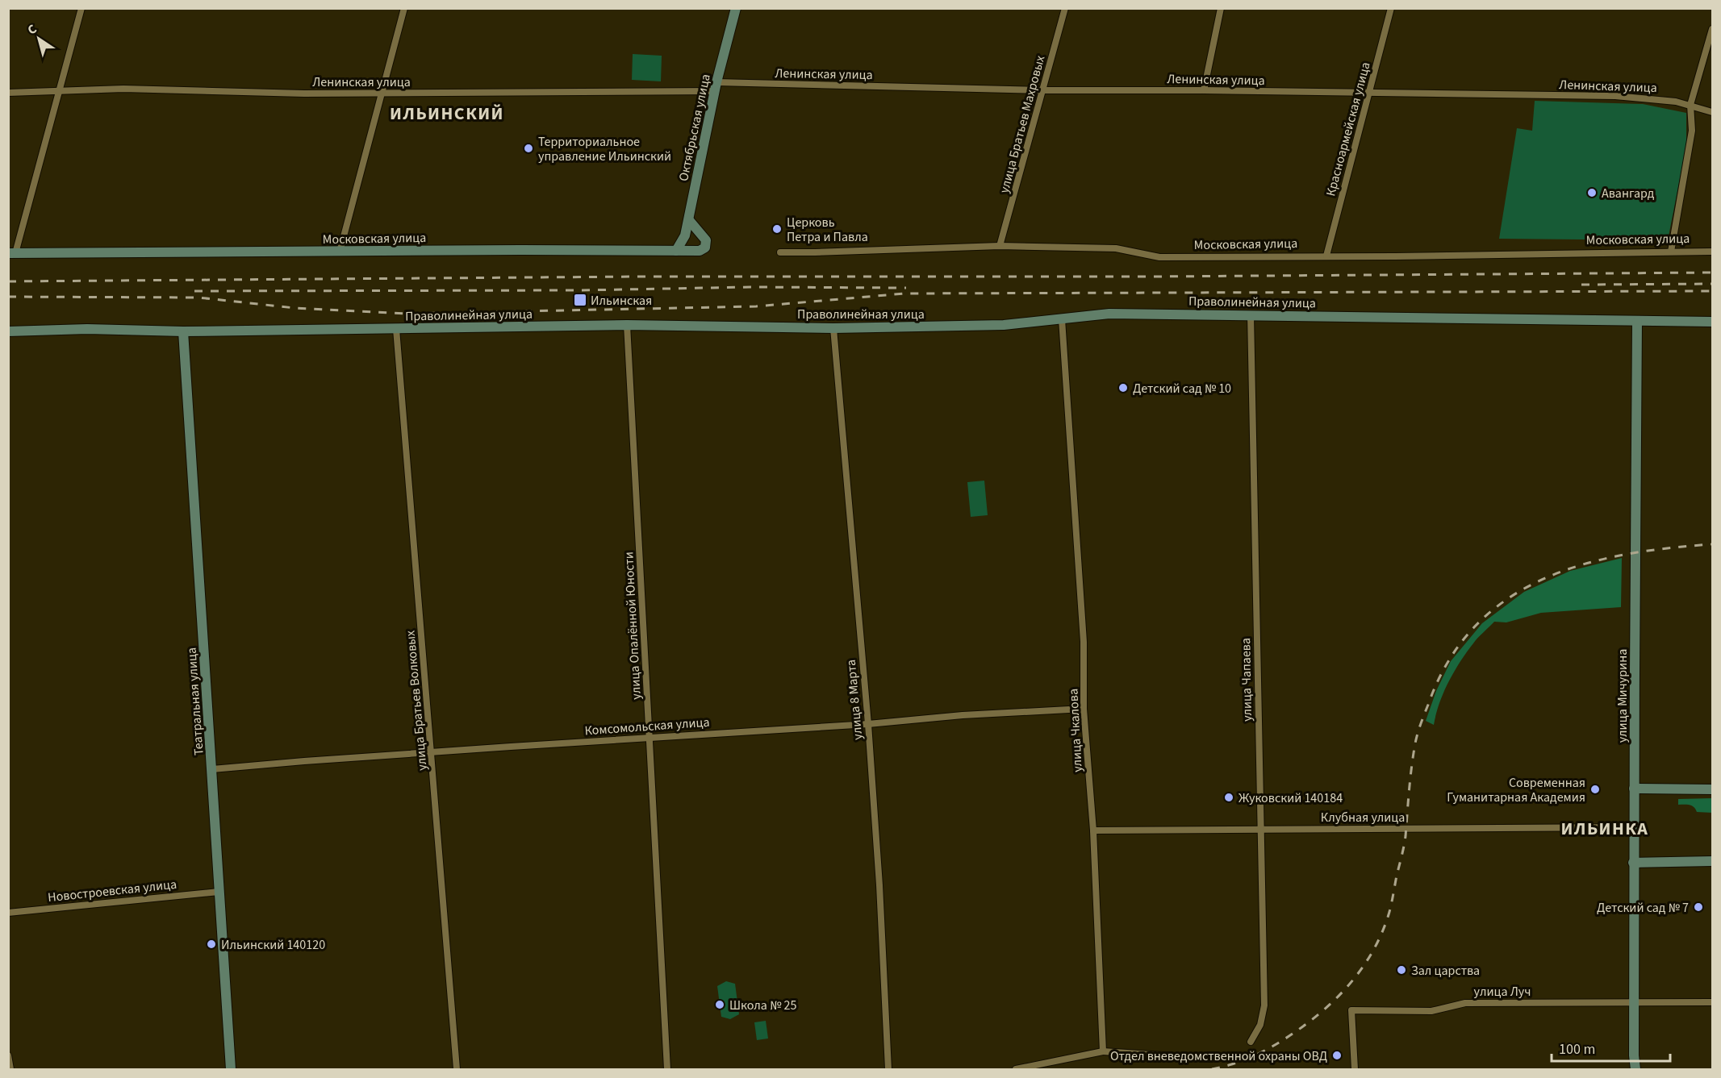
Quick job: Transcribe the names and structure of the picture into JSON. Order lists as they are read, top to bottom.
{
  "streets": {
    "main road": [
      "Октябрьская улица",
      "Московская улица",
      "Праволинейная улица",
      "улица Мичурина",
      "Театральная улица"
    ],
    "street": [
      "Ленинская улица",
      "улица Братьев Махровых",
      "Красноармейская улица",
      "улица Опалённой Юности",
      "улица Чапаева",
      "улица 8 Марта",
      "улица Братьев Волковых",
      "Комсомольская улица",
      "улица Чкалова",
      "Клубная улица",
      "Новостроевская улица",
      "улица Луч"
    ]
  },
  "crossings": [
    ["Ленинская улица", "улица Братьев Махровых"],
    ["Ленинская улица", "Октябрьская улица"],
    ["Ленинская улица", "Красноармейская улица"],
    ["улица Братьев Махровых", "Московская улица"],
    ["Октябрьская улица", "Московская улица"],
    ["Красноармейская улица", "Московская улица"],
    ["Праволинейная улица", "улица Опалённой Юности"],
    ["Праволинейная улица", "улица Чапаева"],
    ["Праволинейная улица", "улица Мичурина"],
    ["Праволинейная улица", "улица 8 Марта"],
    ["Праволинейная улица", "улица Братьев Волковых"],
    ["Праволинейная улица", "Театральная улица"],
    ["Праволинейная улица", "улица Чкалова"],
    ["улица Опалённой Юности", "Комсомольская улица"],
    ["улица Чапаева", "Клубная улица"],
    ["улица Мичурина", "Клубная улица"],
    ["улица Мичурина", "улица Луч"],
    ["улица 8 Марта", "Комсомольская улица"],
    ["улица Братьев Волковых", "Комсомольская улица"],
    ["Театральная улица", "Комсомольская улица"],
    ["Театральная улица", "Новостроевская улица"],
    ["Комсомольская улица", "улица Чкалова"],
    ["улица Чкалова", "Клубная улица"]
  ],
  "districts": ["ИЛЬИНСКИЙ", "ИЛЬИНКА"],
  "places": {
    "other": [
      "Территориальное управление Ильинский",
      "Авангард",
      "Церковь Петра и Павла",
      "Детский сад № 10",
      "Современная Гуманитарная Академия",
      "Жуковский 140184",
      "Детский сад № 7",
      "Ильинский 140120",
      "Зал царства",
      "Школа № 25",
      "Отдел вневедомственной охраны ОВД"
    ],
    "transit": ["Ильинская"]
  },
  "scale_bar": "100 m",
  "north": "top left"
}
